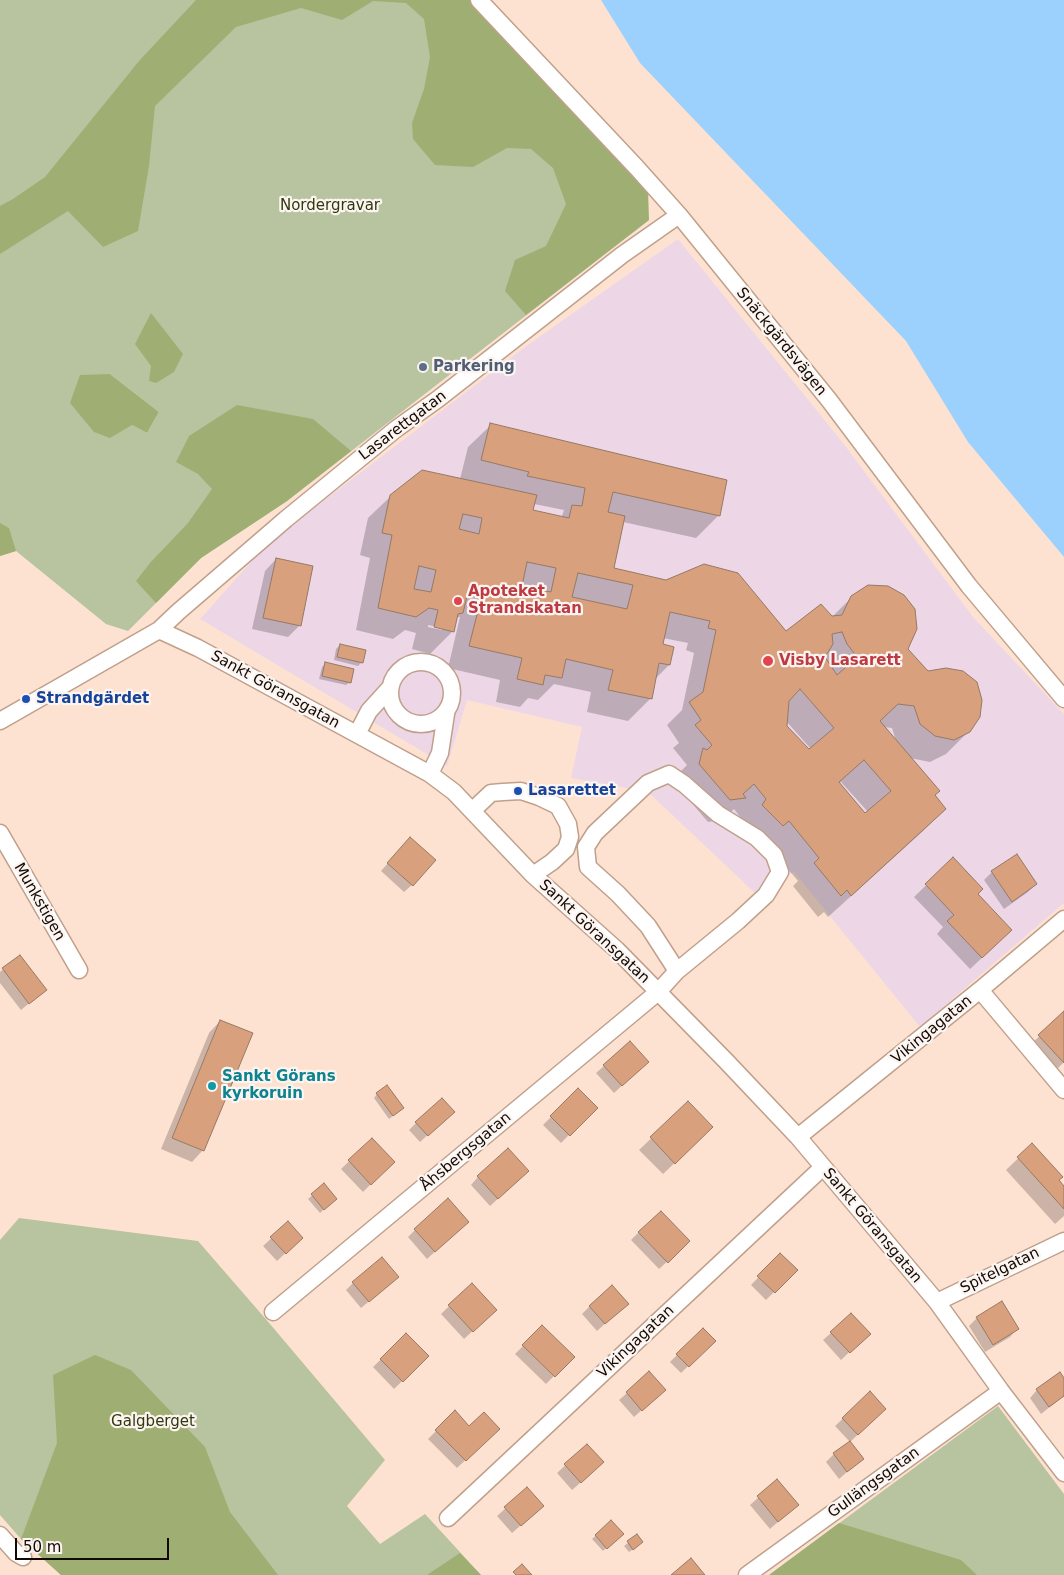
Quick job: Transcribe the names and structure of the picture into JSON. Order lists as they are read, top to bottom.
{
  "streets": {
    "street": [
      "Snäckgärdsvägen",
      "Lasarettgatan",
      "Sankt Göransgatan",
      "Munkstigen",
      "Vikingagatan",
      "Åhsbergsgatan",
      "Spitelgatan",
      "Gullängsgatan"
    ]
  },
  "crossings": [
    ["Snäckgärdsvägen", "Lasarettgatan"],
    ["Lasarettgatan", "Sankt Göransgatan"],
    ["Sankt Göransgatan", "Vikingagatan"],
    ["Sankt Göransgatan", "Åhsbergsgatan"],
    ["Sankt Göransgatan", "Spitelgatan"],
    ["Sankt Göransgatan", "Gullängsgatan"]
  ],
  "parks": ["Nordergravar", "Galgberget"],
  "places": [
    "Parkering",
    "Apoteket Strandskatan",
    "Visby Lasarett",
    "Strandgärdet",
    "Lasarettet",
    "Sankt Görans kyrkoruin"
  ],
  "scale_bar": "50 m"
}
